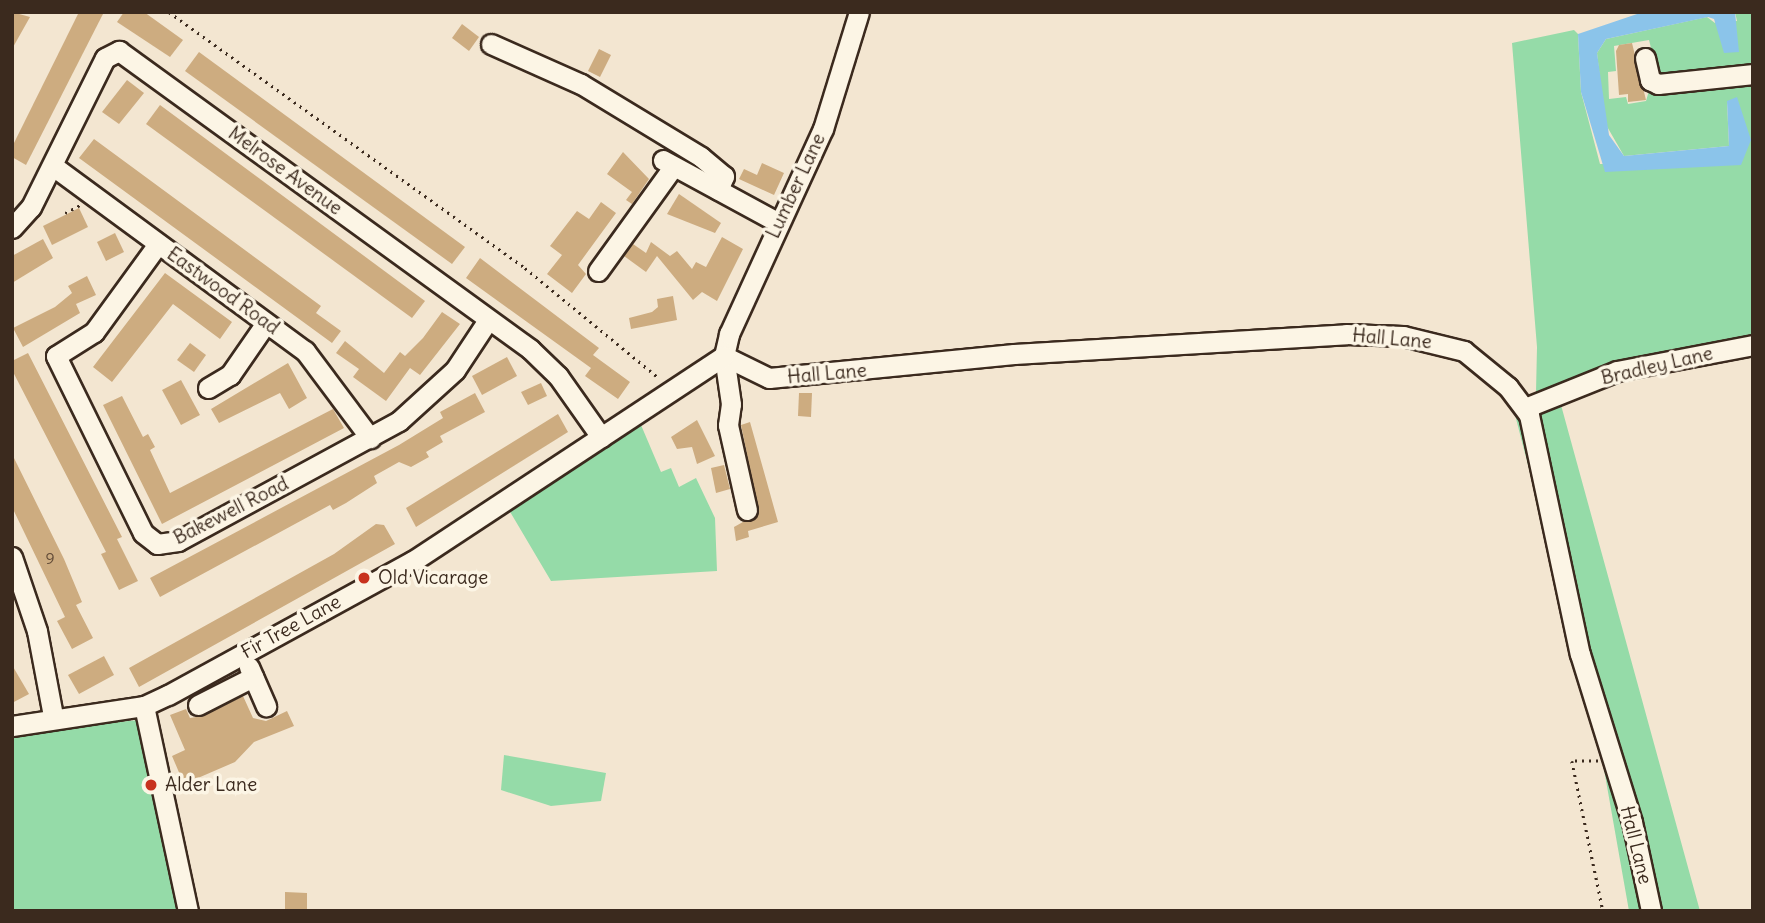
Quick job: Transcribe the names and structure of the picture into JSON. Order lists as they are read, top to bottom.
{
  "streets": {
    "street": [
      "Melrose Avenue",
      "Lumber Lane",
      "Eastwood Road",
      "Hall Lane",
      "Bradley Lane",
      "Bakewell Road",
      "Fir Tree Lane"
    ]
  },
  "crossings": [
    ["Melrose Avenue", "Eastwood Road"],
    ["Melrose Avenue", "Bakewell Road"],
    ["Melrose Avenue", "Fir Tree Lane"],
    ["Lumber Lane", "Hall Lane"],
    ["Lumber Lane", "Fir Tree Lane"],
    ["Eastwood Road", "Bakewell Road"],
    ["Hall Lane", "Bradley Lane"],
    ["Hall Lane", "Fir Tree Lane"]
  ],
  "places": ["Old Vicarage", "Alder Lane"],
  "house_numbers": ["9"]
}
